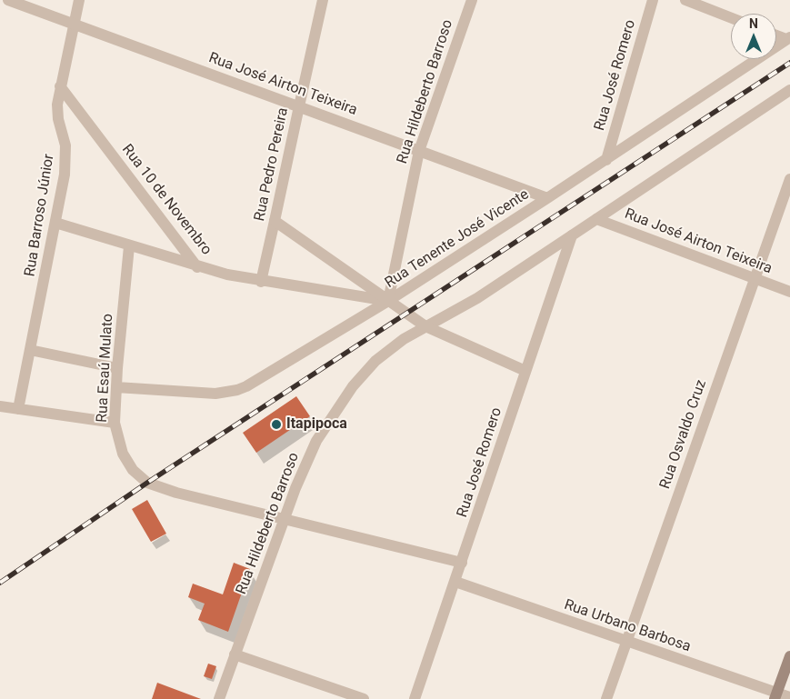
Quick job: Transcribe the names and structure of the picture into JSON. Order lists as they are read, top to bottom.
{
  "streets": {
    "street": [
      "Rua José Romero",
      "Rua José Airton Teixeira",
      "Rua Hildeberto Barroso",
      "Rua Pedro Pereira",
      "Rua 10 de Novembro",
      "Rua Barroso Júnior",
      "Rua Tenente José Vicente",
      "Rua Esaú Mulato",
      "Rua Osvaldo Cruz",
      "Rua Urbano Barbosa"
    ]
  },
  "crossings": [
    ["Rua José Romero", "Rua Hildeberto Barroso"],
    ["Rua José Romero", "Rua Tenente José Vicente"],
    ["Rua José Romero", "Rua Urbano Barbosa"],
    ["Rua José Airton Teixeira", "Rua Hildeberto Barroso"],
    ["Rua José Airton Teixeira", "Rua Pedro Pereira"],
    ["Rua José Airton Teixeira", "Rua Barroso Júnior"],
    ["Rua José Airton Teixeira", "Rua Tenente José Vicente"],
    ["Rua José Airton Teixeira", "Rua Osvaldo Cruz"],
    ["Rua Hildeberto Barroso", "Rua 10 de Novembro"],
    ["Rua Hildeberto Barroso", "Rua Tenente José Vicente"],
    ["Rua Hildeberto Barroso", "Rua Esaú Mulato"],
    ["Rua Pedro Pereira", "Rua 10 de Novembro"],
    ["Rua 10 de Novembro", "Rua Barroso Júnior"],
    ["Rua 10 de Novembro", "Rua Tenente José Vicente"],
    ["Rua Tenente José Vicente", "Rua Esaú Mulato"],
    ["Rua Osvaldo Cruz", "Rua Urbano Barbosa"]
  ],
  "places": ["Itapipoca"],
  "north": "top"
}
